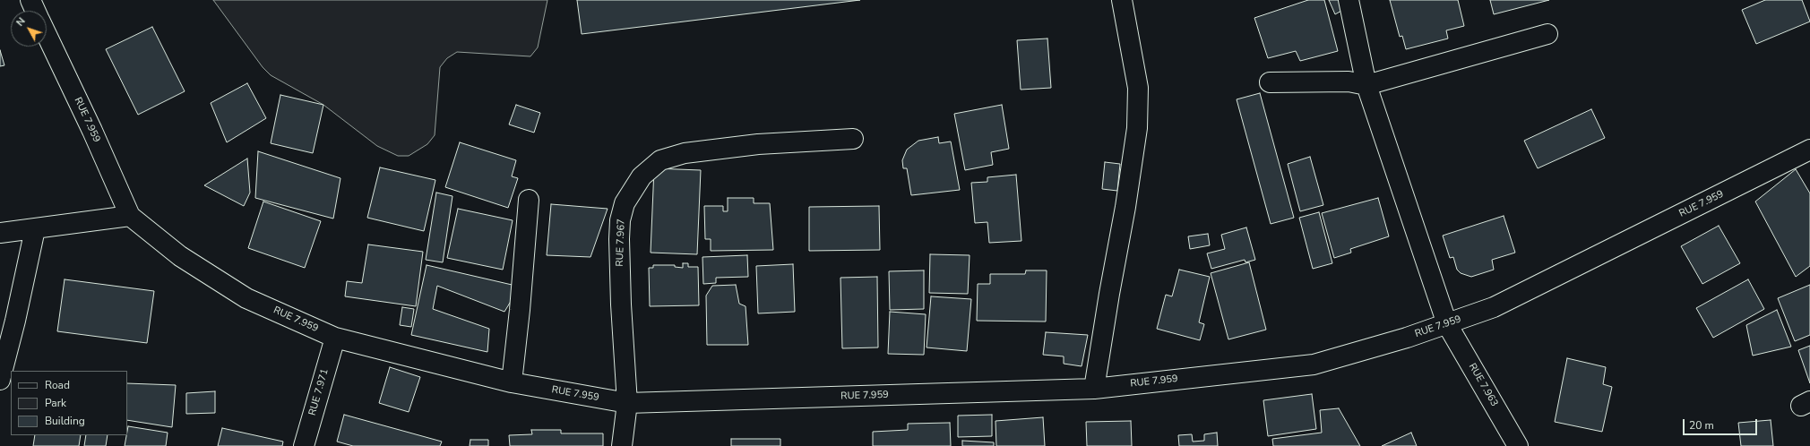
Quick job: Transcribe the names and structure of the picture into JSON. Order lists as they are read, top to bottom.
{
  "streets": {
    "street": [
      "RUE 7.959",
      "RUE 7.967",
      "RUE 7.963",
      "RUE 7.971"
    ]
  },
  "crossings": [
    ["RUE 7.959", "RUE 7.967"],
    ["RUE 7.959", "RUE 7.963"],
    ["RUE 7.959", "RUE 7.971"]
  ],
  "legend": ["Road", "Park", "Building"],
  "scale_bar": "20 m",
  "north": "top left"
}
